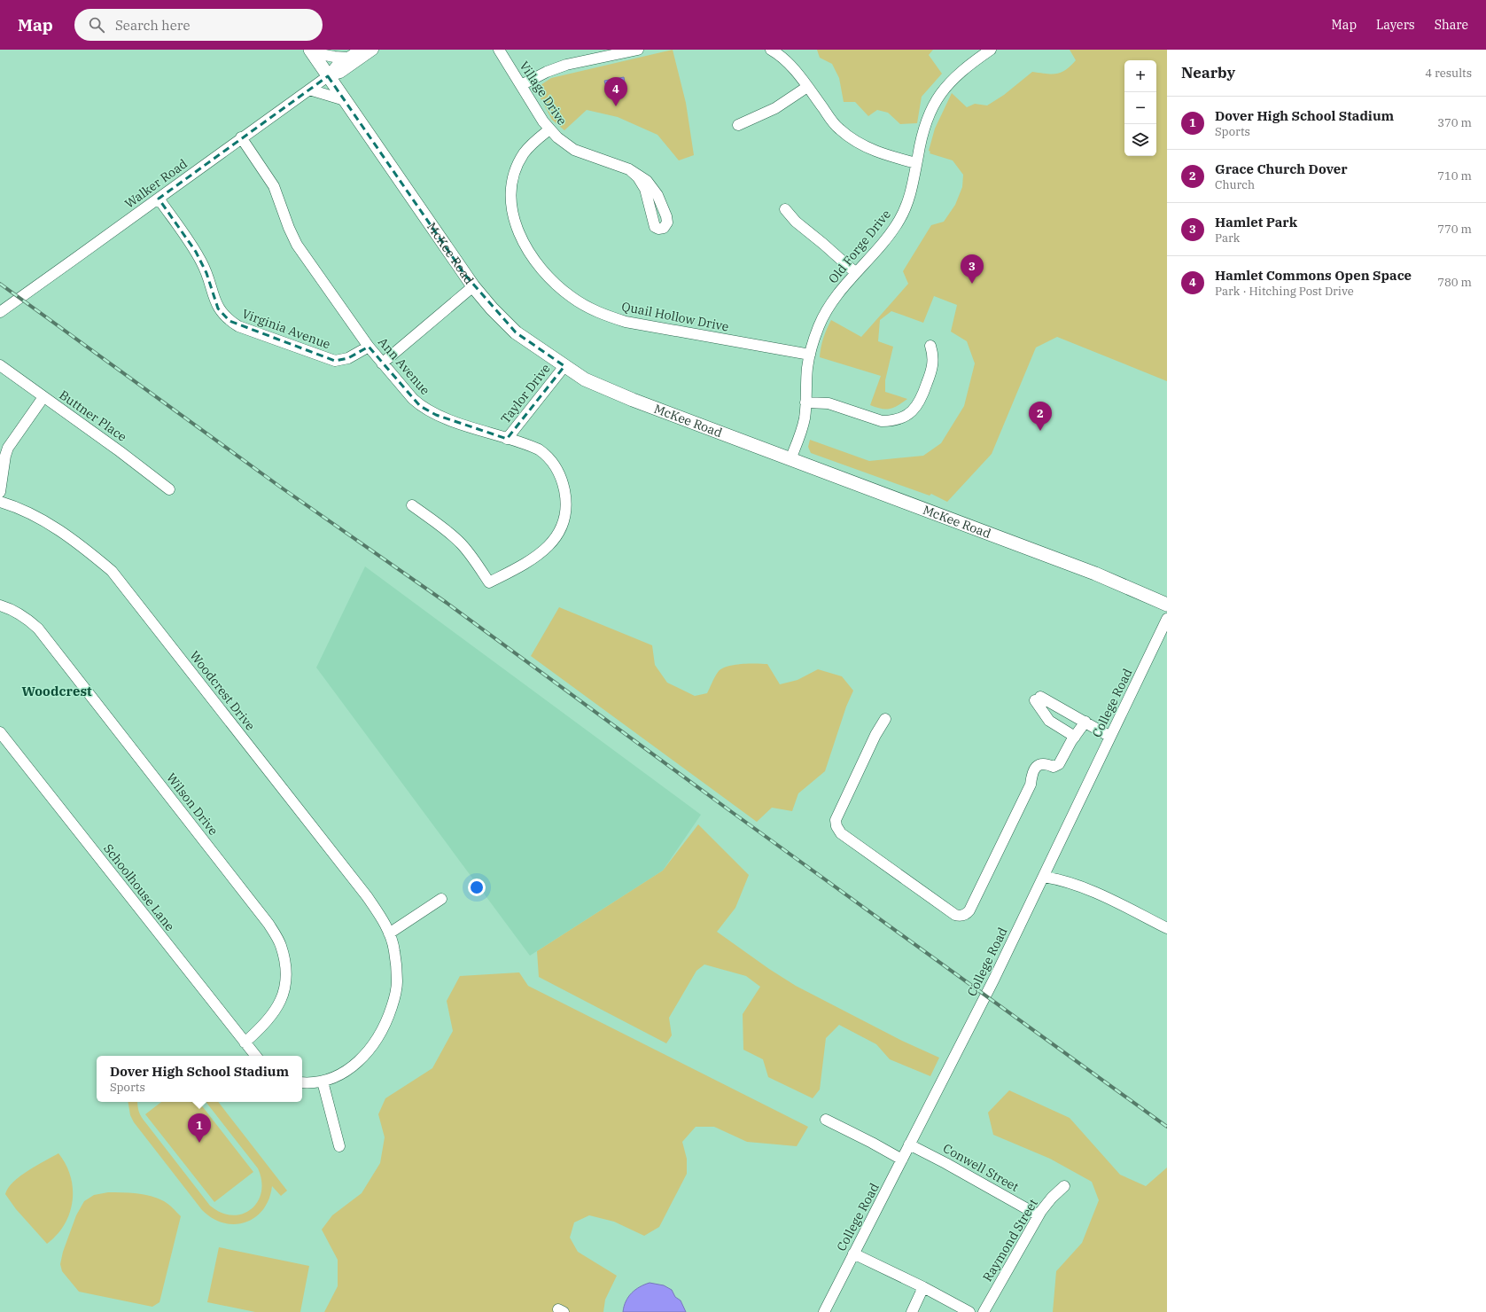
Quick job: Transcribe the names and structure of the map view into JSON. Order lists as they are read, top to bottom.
{
  "streets": {
    "main road": ["McKee Road"],
    "street": [
      "Village Drive",
      "Walker Road",
      "Old Forge Drive",
      "Quail Hollow Drive",
      "Virginia Avenue",
      "Ann Avenue",
      "Taylor Drive",
      "Buttner Place",
      "Woodcrest Drive",
      "College Road",
      "Wilson Drive",
      "Schoolhouse Lane",
      "Conwell Street",
      "Raymond Street"
    ]
  },
  "crossings": [
    ["Village Drive", "Quail Hollow Drive"],
    ["Walker Road", "McKee Road"],
    ["Walker Road", "Virginia Avenue"],
    ["Walker Road", "Ann Avenue"],
    ["Old Forge Drive", "McKee Road"],
    ["Old Forge Drive", "Quail Hollow Drive"],
    ["McKee Road", "Taylor Drive"],
    ["Virginia Avenue", "Ann Avenue"],
    ["Ann Avenue", "Taylor Drive"],
    ["College Road", "Conwell Street"],
    ["Wilson Drive", "Schoolhouse Lane"],
    ["Conwell Street", "Raymond Street"]
  ],
  "districts": ["Woodcrest"],
  "page": {
    "header": "Map",
    "search": "Search here",
    "nav": ["Map", "Layers", "Share"],
    "heading": ["Nearby", "4 results"],
    "map_buttons": ["+", "−"],
    "pins": [
      "4",
      "3",
      "2",
      "1"
    ],
    "list": [
      {
        "mark": "1",
        "name": "Dover High School Stadium",
        "note": "Sports",
        "value": "370 m"
      },
      {
        "mark": "2",
        "name": "Grace Church Dover",
        "note": "Church",
        "value": "710 m"
      },
      {
        "mark": "3",
        "name": "Hamlet Park",
        "note": "Park",
        "value": "770 m"
      },
      {
        "mark": "4",
        "name": "Hamlet Commons Open Space",
        "note": "Park · Hitching Post Drive",
        "value": "780 m"
      }
    ],
    "popup": ["Dover High School Stadium", "Sports"]
  }
}
